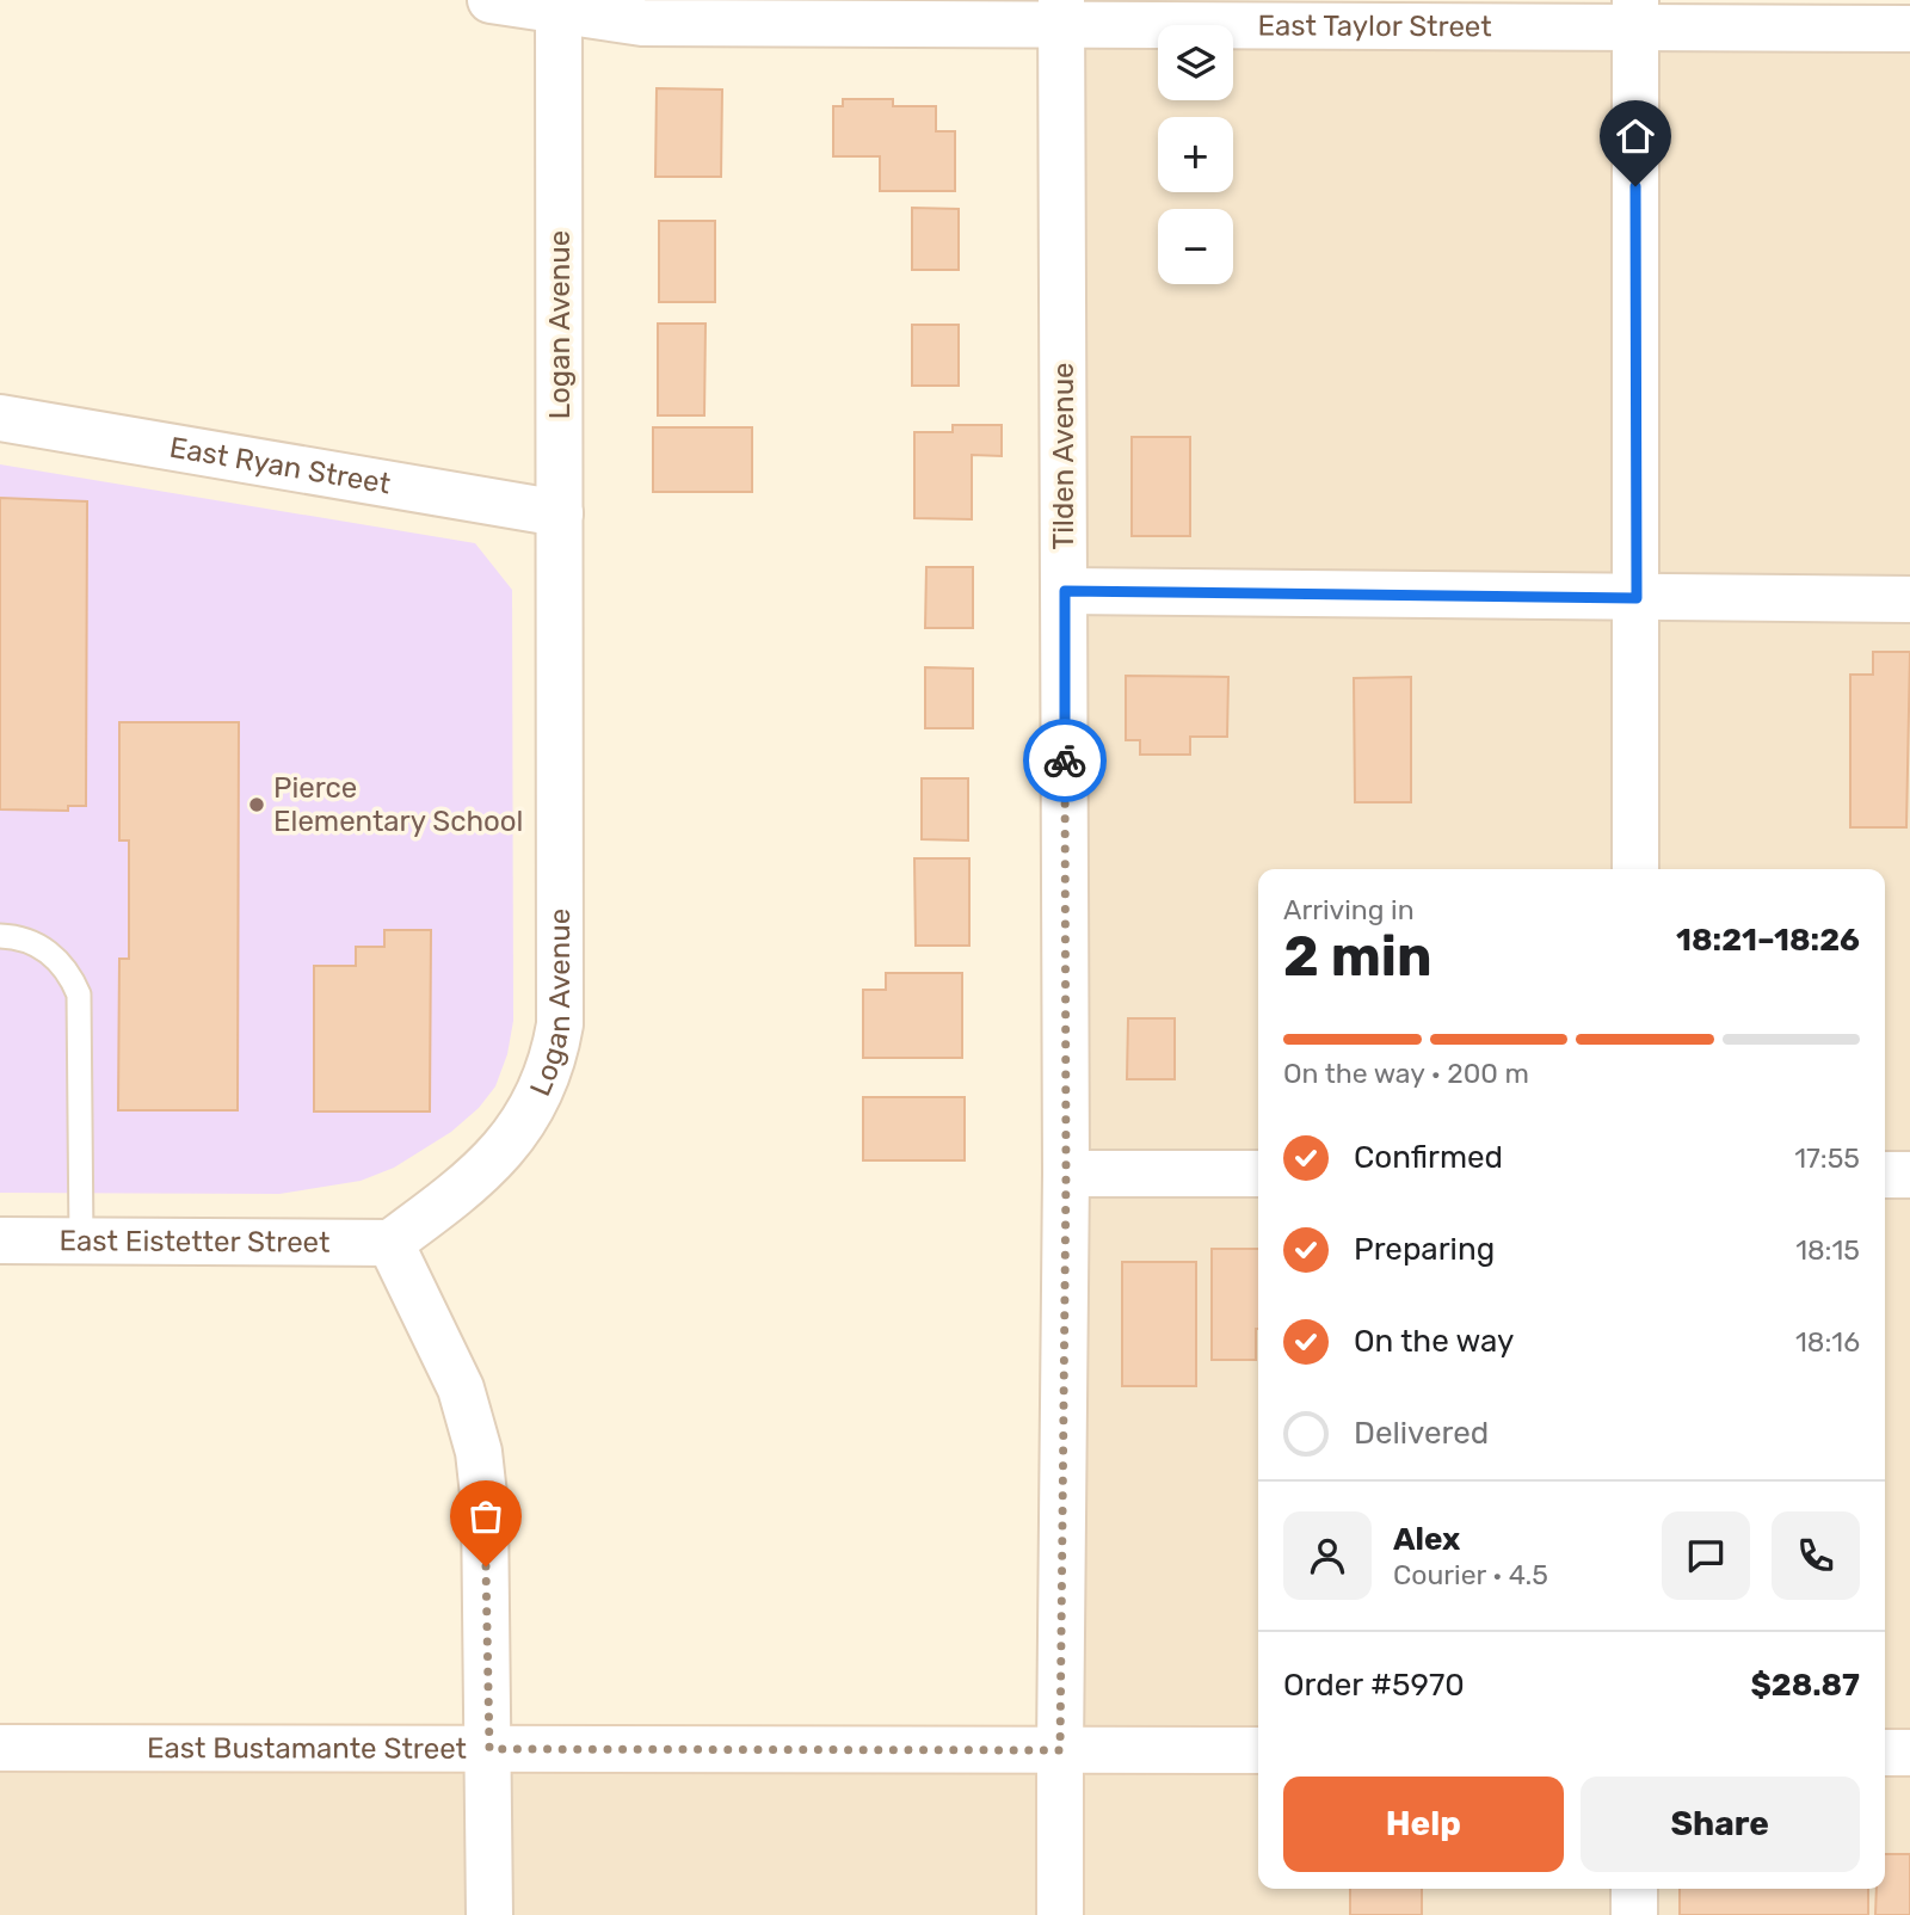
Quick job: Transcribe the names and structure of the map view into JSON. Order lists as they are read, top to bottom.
{
  "streets": {
    "street": [
      "East Taylor Street",
      "Logan Avenue",
      "Tilden Avenue",
      "East Ryan Street",
      "East Eistetter Street",
      "East Bustamante Street"
    ]
  },
  "crossings": [
    ["East Taylor Street", "Logan Avenue"],
    ["East Taylor Street", "Tilden Avenue"],
    ["Logan Avenue", "East Ryan Street"],
    ["Logan Avenue", "East Eistetter Street"],
    ["Tilden Avenue", "East Bustamante Street"]
  ],
  "places": ["Pierce Elementary School"],
  "page": {
    "map_buttons": ["+", "−"],
    "heading": ["2 min", "Arriving in", "18:21–18:26"],
    "panel": [
      "Alex",
      "Courier · 4.5",
      "Order #5970",
      "$28.87"
    ],
    "bar": "On the way · 200 m",
    "list": [
      ["Confirmed", "17:55"],
      ["Preparing", "18:15"],
      ["On the way", "18:16"],
      "Delivered"
    ],
    "buttons": ["Help", "Share"]
  }
}
